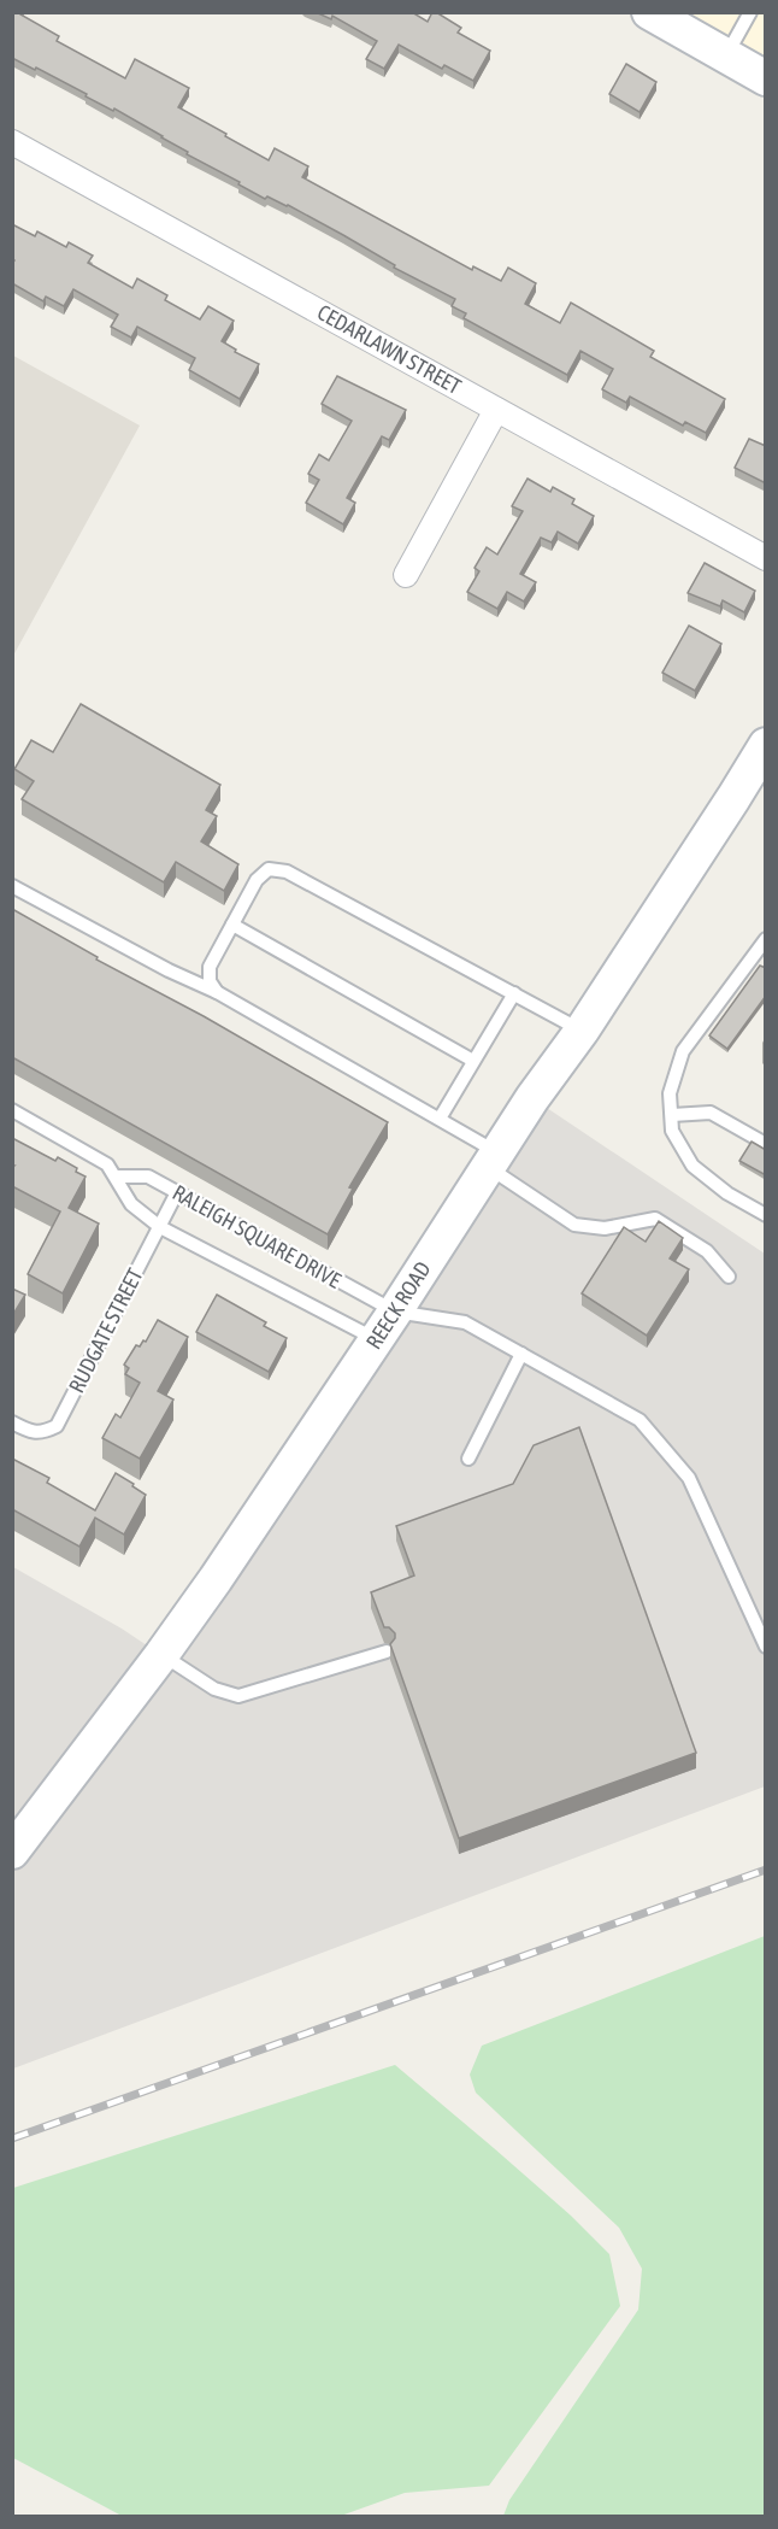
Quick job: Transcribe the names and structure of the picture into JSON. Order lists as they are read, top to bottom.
{
  "streets": {
    "street": ["CEDARLAWN STREET", "REECK ROAD"],
    "lane": ["RALEIGH SQUARE DRIVE", "RUDGATE STREET"]
  },
  "crossings": [
    ["RALEIGH SQUARE DRIVE", "REECK ROAD"],
    ["RALEIGH SQUARE DRIVE", "RUDGATE STREET"]
  ]
}
